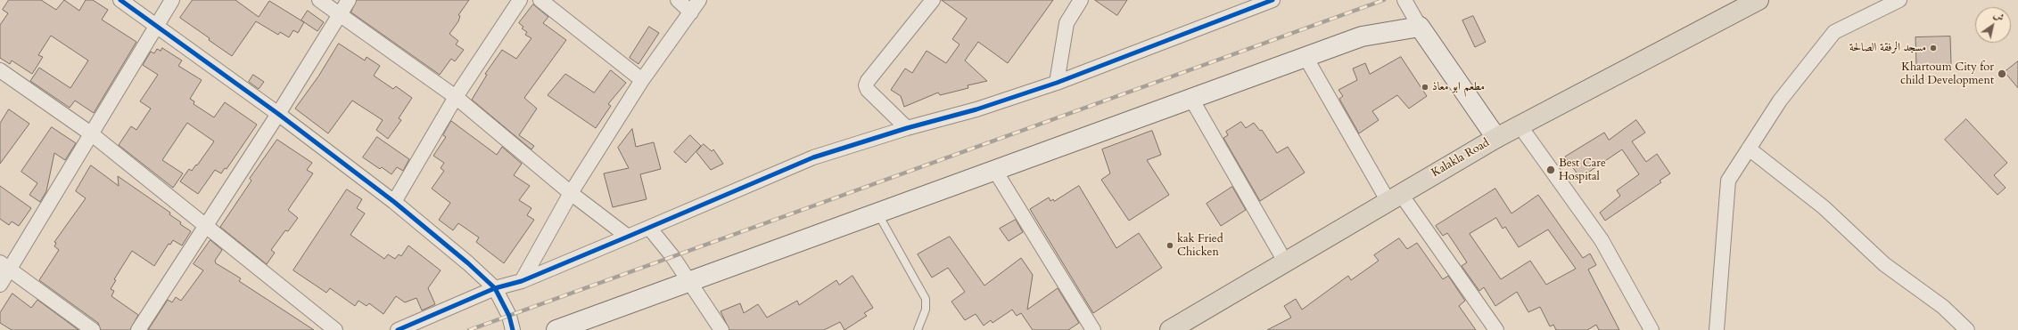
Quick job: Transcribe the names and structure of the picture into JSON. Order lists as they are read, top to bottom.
{
  "streets": {
    "main road": ["Kalakla Road"]
  },
  "places": [
    "مسجد الرفقة الصالحة",
    "Khartoum City for child Development",
    "مطعم ابو معاذ",
    "Best Care Hospital",
    "kak Fried Chicken"
  ],
  "north": "top right"
}
